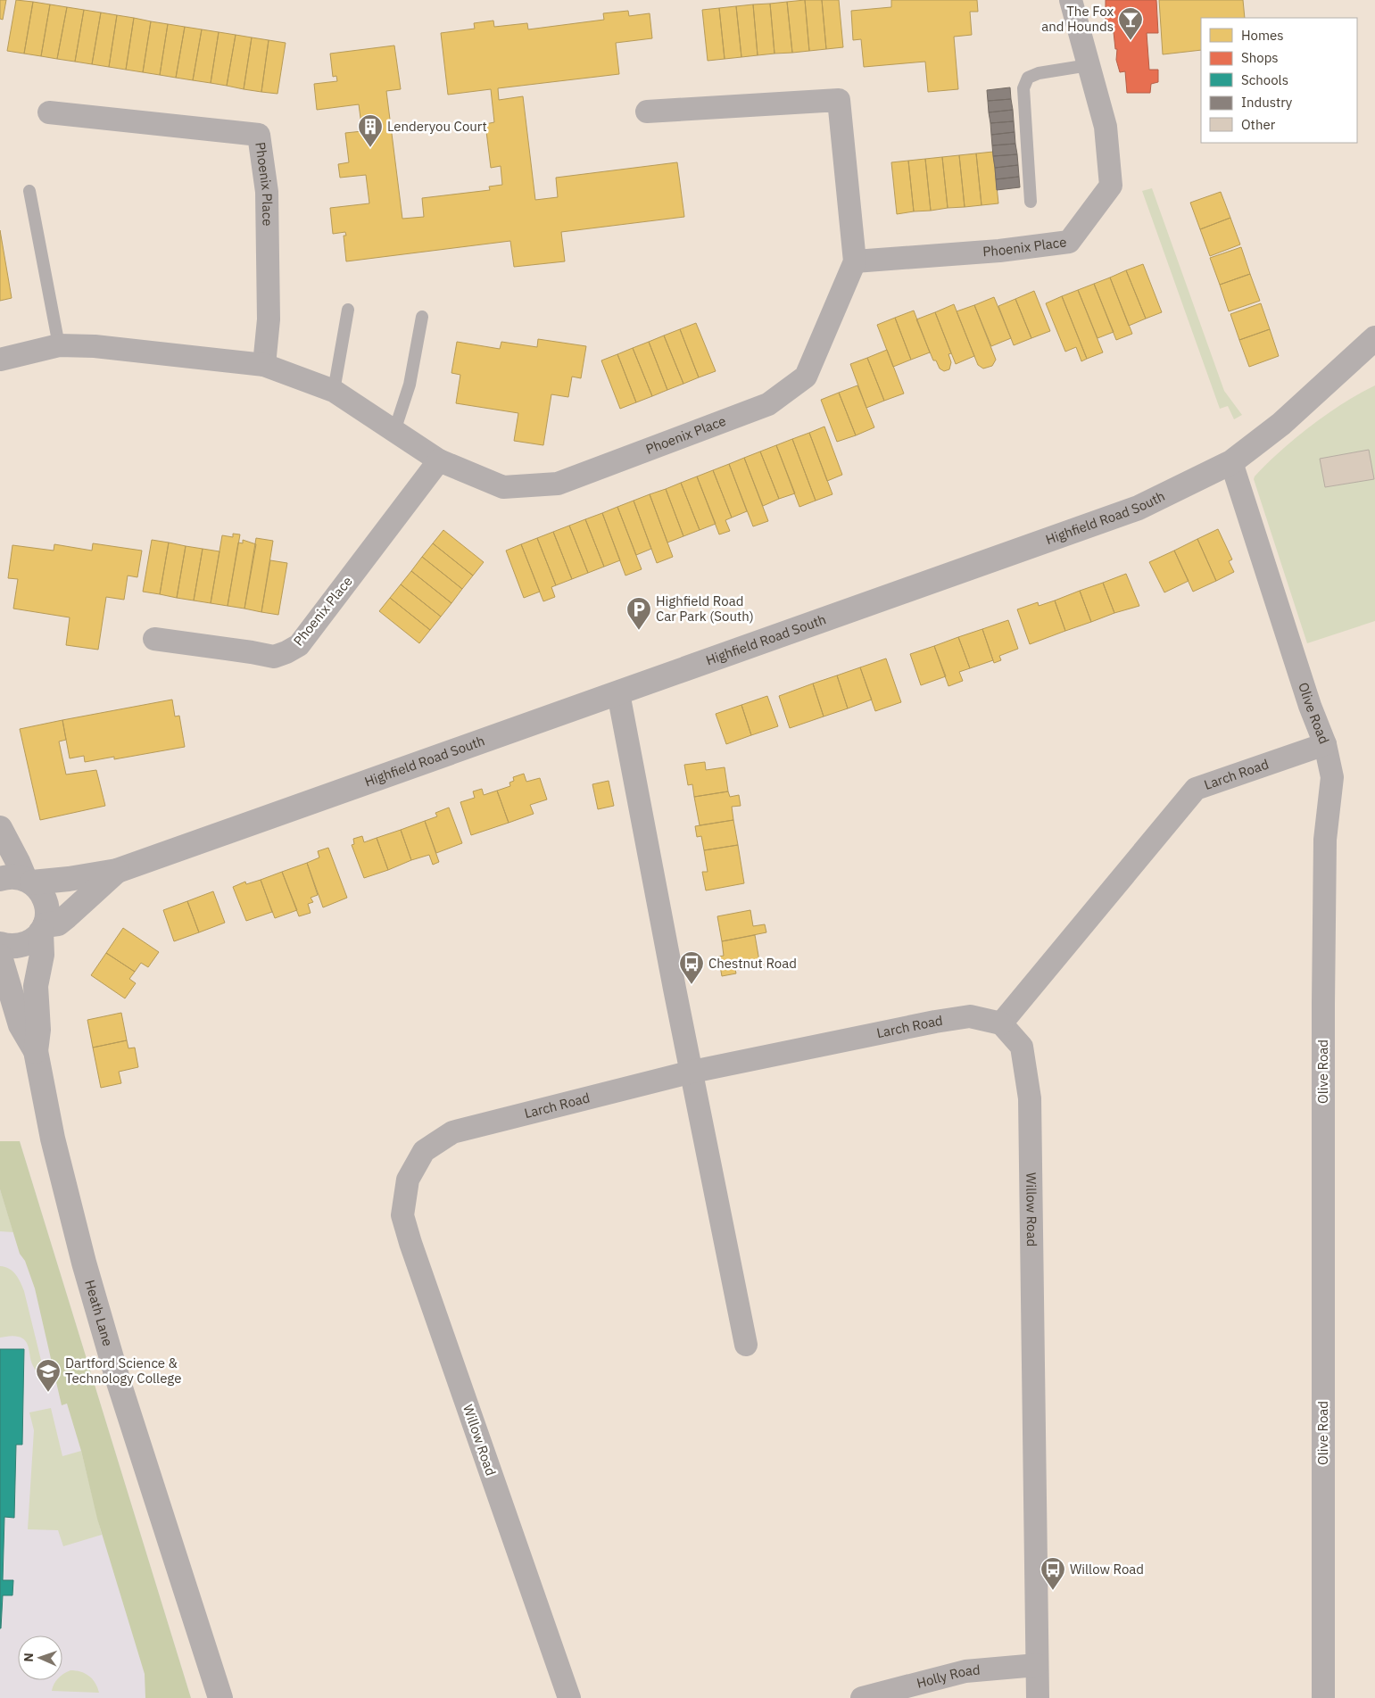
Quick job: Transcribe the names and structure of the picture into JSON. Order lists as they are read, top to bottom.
{
  "streets": {
    "street": [
      "Phoenix Place",
      "Highfield Road South",
      "Olive Road",
      "Larch Road",
      "Willow Road",
      "Heath Lane",
      "Holly Road"
    ]
  },
  "crossings": [
    ["Highfield Road South", "Olive Road"],
    ["Highfield Road South", "Heath Lane"],
    ["Olive Road", "Larch Road"],
    ["Larch Road", "Willow Road"],
    ["Willow Road", "Holly Road"]
  ],
  "places": {
    "bar": ["The Fox and Hounds"],
    "building": ["Lenderyou Court"],
    "parking": ["Highfield Road Car Park (South)"],
    "bus stop": ["Chestnut Road", "Willow Road"],
    "school or university": ["Dartford Science & Technology College"]
  },
  "legend": [
    "Homes",
    "Shops",
    "Schools",
    "Industry",
    "Other"
  ],
  "north": "left"
}
